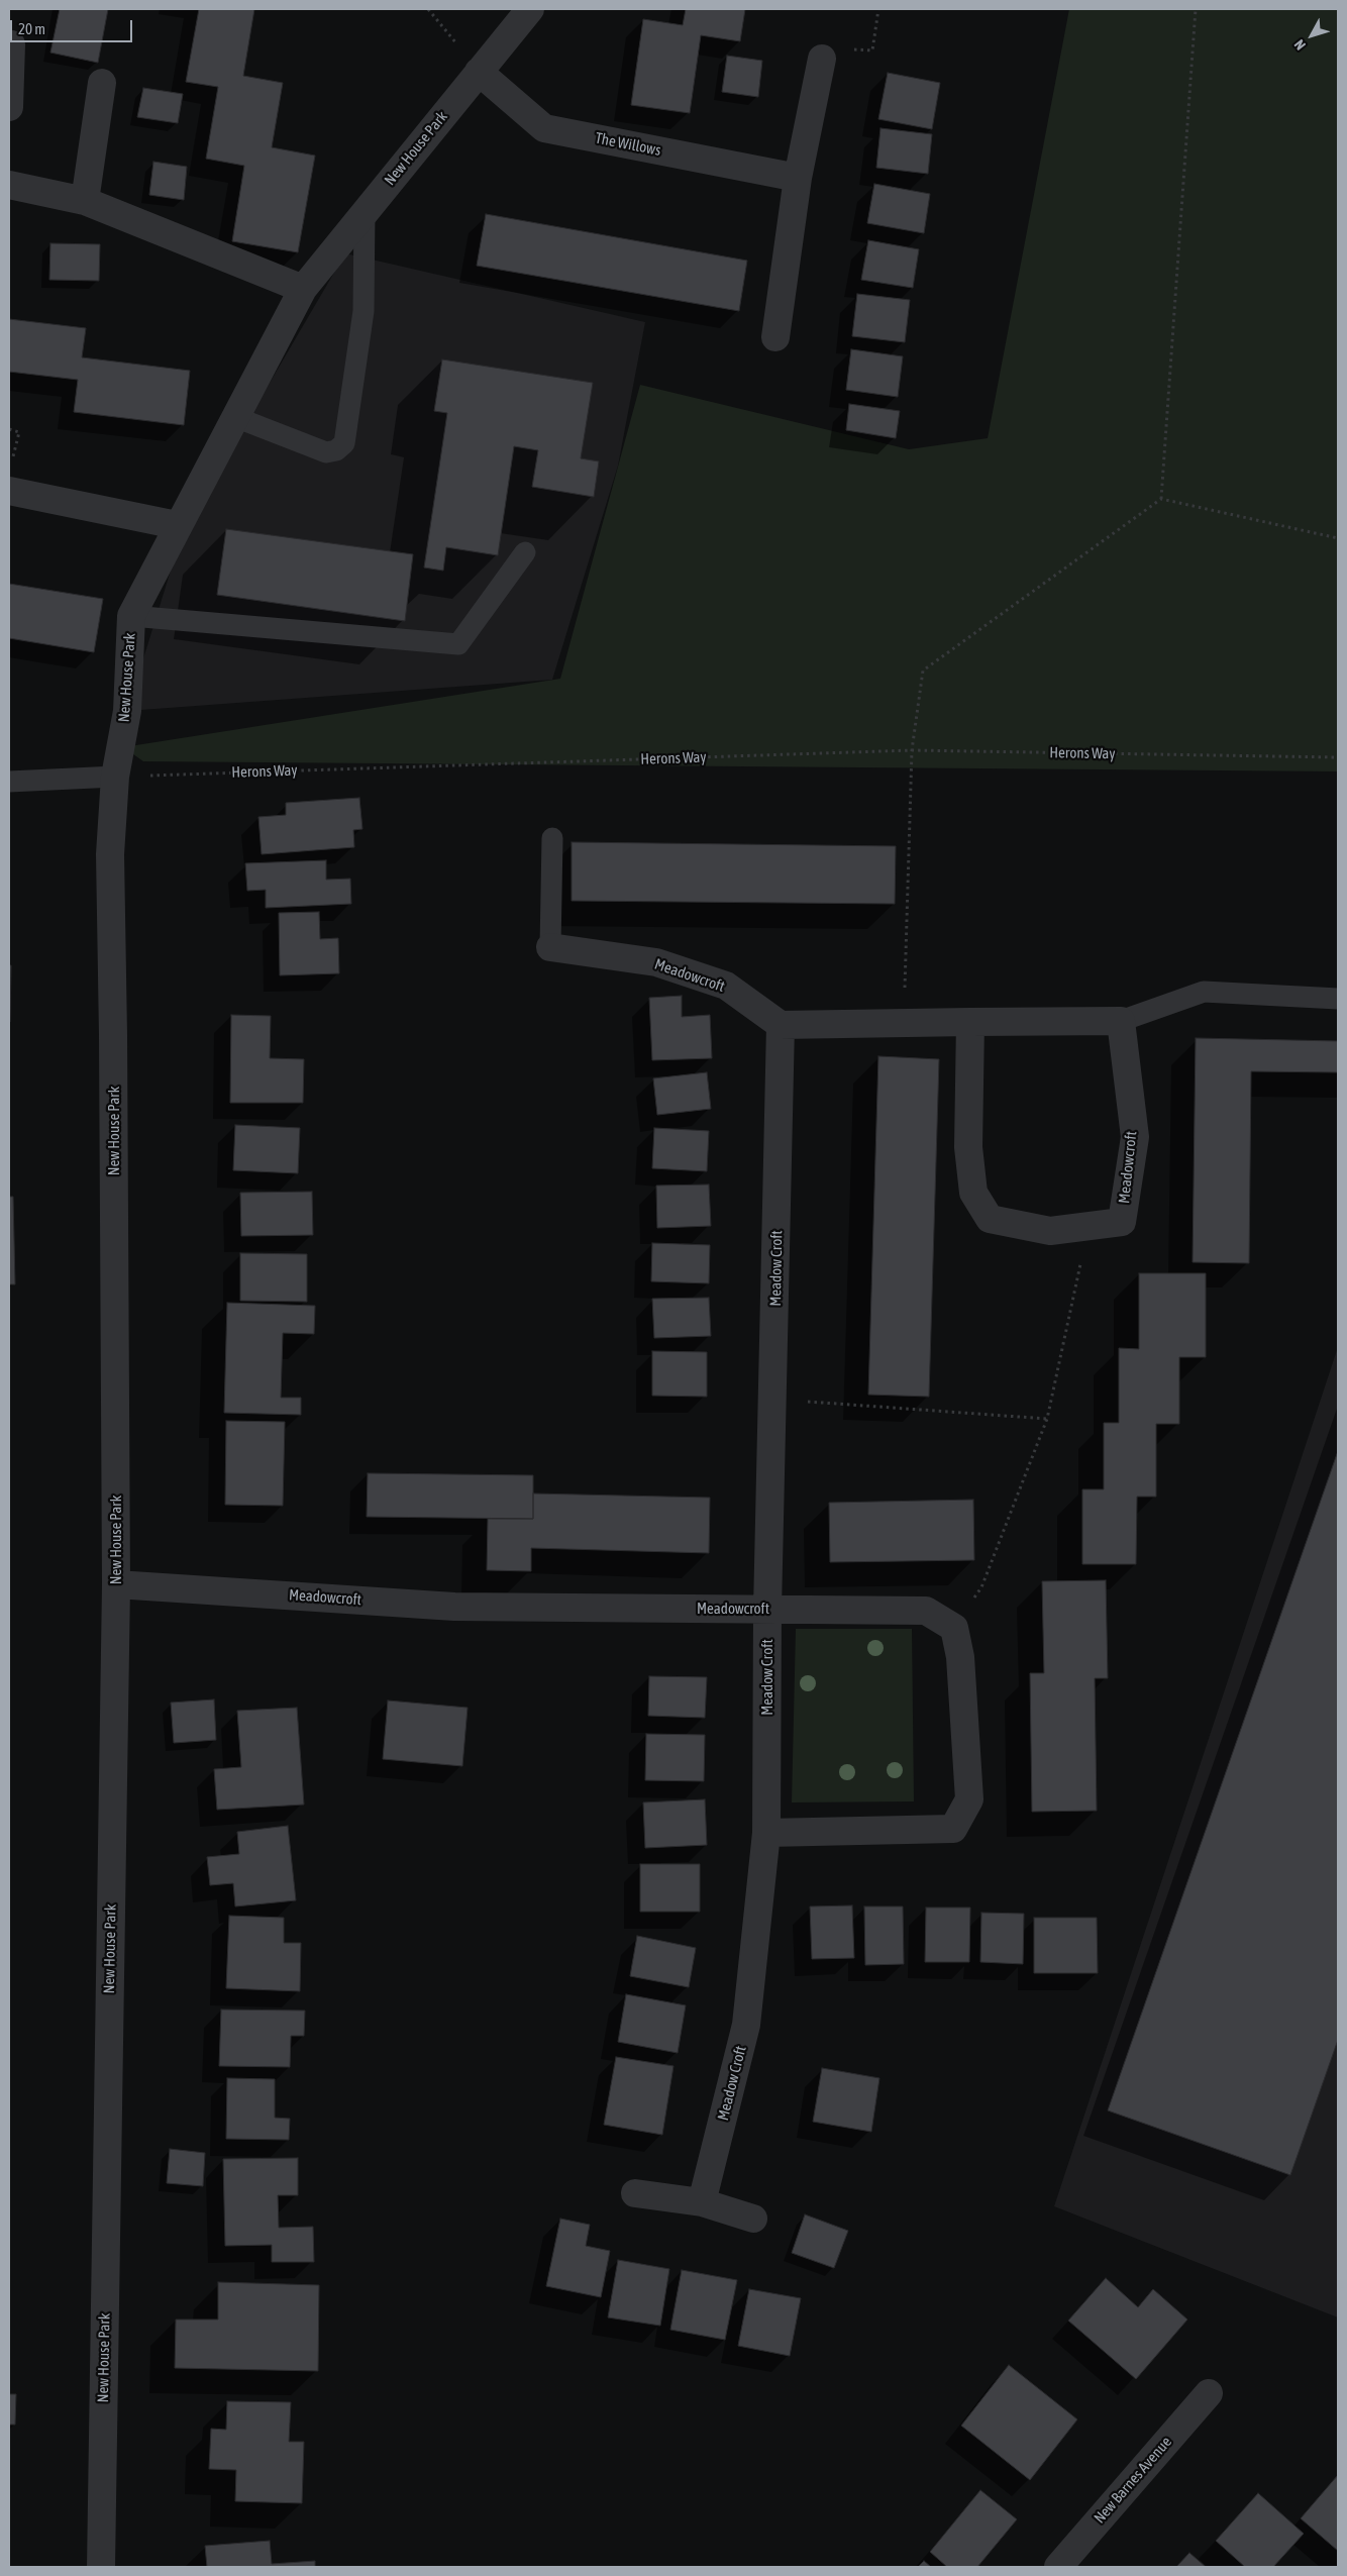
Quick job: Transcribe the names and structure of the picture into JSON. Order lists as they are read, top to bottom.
{
  "streets": {
    "street": [
      "The Willows",
      "New House Park",
      "Meadowcroft",
      "Meadow Croft",
      "New Barnes Avenue"
    ],
    "path": ["Herons Way"]
  },
  "crossings": [
    ["The Willows", "New House Park"],
    ["New House Park", "Herons Way"],
    ["New House Park", "Meadowcroft"],
    ["Meadowcroft", "Meadow Croft"]
  ],
  "scale_bar": "20 m",
  "north": "bottom left"
}
